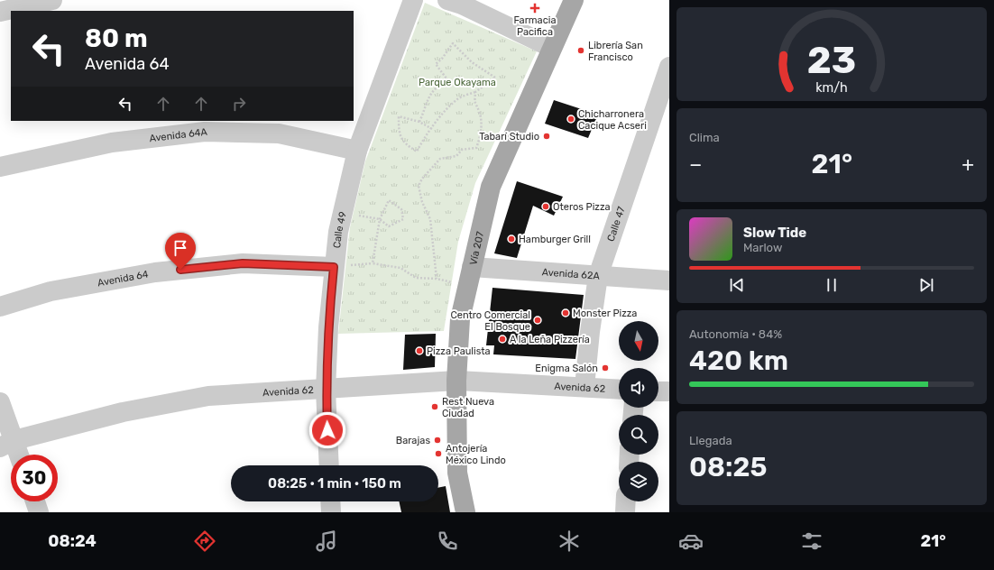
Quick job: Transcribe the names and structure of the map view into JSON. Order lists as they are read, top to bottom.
{
  "streets": {
    "main road": ["Vía 207"],
    "street": [
      "Avenida 64A",
      "Calle 47",
      "Calle 49",
      "Avenida 62A",
      "Avenida 64",
      "Avenida 62"
    ]
  },
  "crossings": [
    ["Avenida 64A", "Calle 49"],
    ["Calle 47", "Avenida 62A"],
    ["Calle 47", "Avenida 62"],
    ["Calle 49", "Avenida 64"],
    ["Calle 49", "Avenida 62"],
    ["Vía 207", "Avenida 62A"],
    ["Vía 207", "Avenida 62"]
  ],
  "parks": ["Parque Okayama"],
  "places": {
    "health": ["Farmacia Pacifica"],
    "other": [
      "Librería San Francisco",
      "Chicharronera Cacique Acseri",
      "Tabarí Studio",
      "Oteros Pizza",
      "Hamburger Grill",
      "Monster Pizza",
      "Centro Comercial El Bosque",
      "A la Leña Pizzería",
      "Pizza Paulista",
      "Enigma Salón",
      "Rest Nueva Ciudad",
      "Barajas",
      "Antojería México Lindo"
    ]
  },
  "north": "bottom",
  "page": {
    "turn": ["80 m", "Avenida 64"],
    "tile": [
      "Clima",
      ["Autonomía · 84%", "420 km"],
      ["Llegada", "08:25"]
    ],
    "heat": ["−", "21°", "+"],
    "song": ["Slow Tide", "Marlow"],
    "limit": "30",
    "trip": "08:25 · 1 min · 150 m",
    "tabs": ["08:24", "21°"],
    "gauge": ["23", "km/h"]
  }
}
